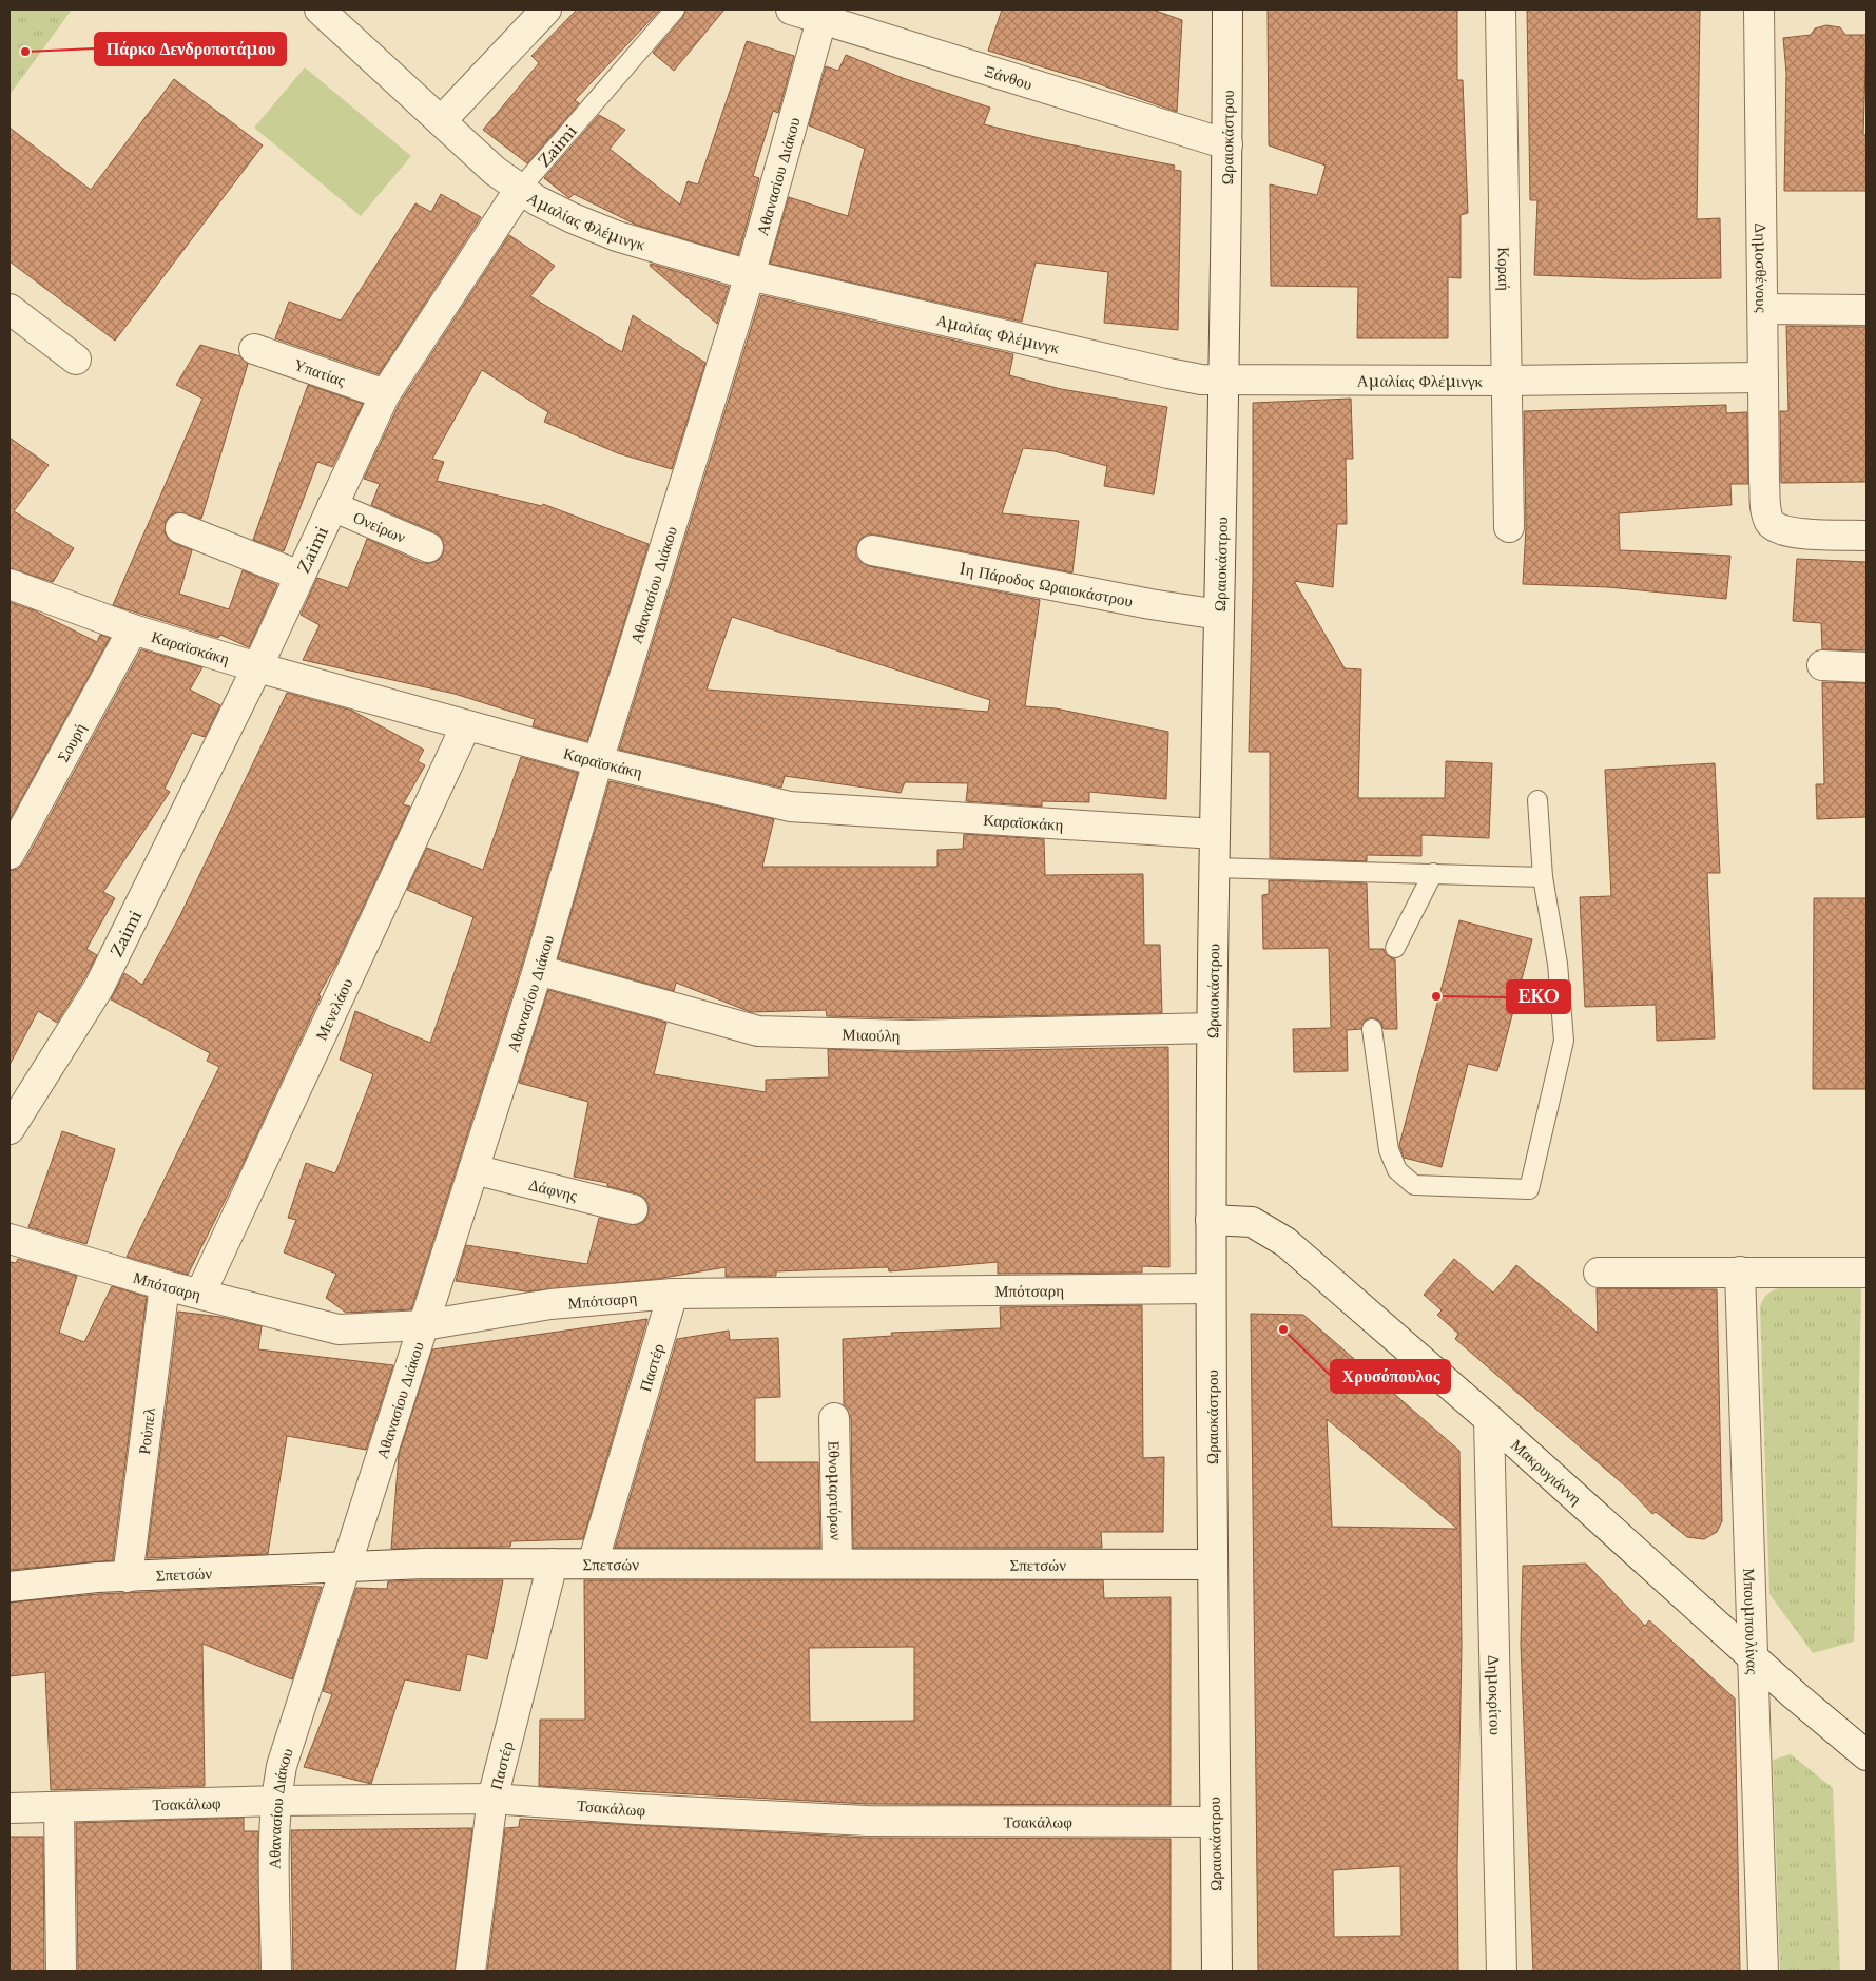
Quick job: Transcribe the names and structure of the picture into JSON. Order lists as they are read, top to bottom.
{
  "streets": {
    "street": [
      "Ξάνθου",
      "Ωραιοκάστρου",
      "Zaimi",
      "Αθανασίου Διάκου",
      "Αμαλίας Φλέμινγκ",
      "Δημοσθένους",
      "Κοραή",
      "Υπατίας",
      "Ονείρων",
      "1η Πάροδος Ωραιοκάστρου",
      "Καραϊσκάκη",
      "Σουρή",
      "Μενελάου",
      "Μιαούλη",
      "Δάφνης",
      "Μπότσαρη",
      "Παστέρ",
      "Ρούπελ",
      "Μακρυγιάννη",
      "Εθνομαρτύρων",
      "Σπετσών",
      "Μπουμπουλίνας",
      "Δημοκρίτου",
      "Τσακάλωφ"
    ]
  },
  "crossings": [
    ["Ξάνθου", "Ωραιοκάστρου"],
    ["Ξάνθου", "Αθανασίου Διάκου"],
    ["Ωραιοκάστρου", "Αμαλίας Φλέμινγκ"],
    ["Ωραιοκάστρου", "1η Πάροδος Ωραιοκάστρου"],
    ["Ωραιοκάστρου", "Καραϊσκάκη"],
    ["Ωραιοκάστρου", "Μιαούλη"],
    ["Ωραιοκάστρου", "Μπότσαρη"],
    ["Ωραιοκάστρου", "Μακρυγιάννη"],
    ["Ωραιοκάστρου", "Σπετσών"],
    ["Ωραιοκάστρου", "Τσακάλωφ"],
    ["Zaimi", "Αμαλίας Φλέμινγκ"],
    ["Zaimi", "Υπατίας"],
    ["Zaimi", "Ονείρων"],
    ["Zaimi", "Καραϊσκάκη"],
    ["Αθανασίου Διάκου", "Αμαλίας Φλέμινγκ"],
    ["Αθανασίου Διάκου", "Καραϊσκάκη"],
    ["Αθανασίου Διάκου", "Μιαούλη"],
    ["Αθανασίου Διάκου", "Δάφνης"],
    ["Αθανασίου Διάκου", "Μπότσαρη"],
    ["Αθανασίου Διάκου", "Σπετσών"],
    ["Αθανασίου Διάκου", "Τσακάλωφ"],
    ["Αμαλίας Φλέμινγκ", "Δημοσθένους"],
    ["Αμαλίας Φλέμινγκ", "Κοραή"],
    ["Καραϊσκάκη", "Σουρή"],
    ["Καραϊσκάκη", "Μενελάου"],
    ["Μενελάου", "Μπότσαρη"],
    ["Μπότσαρη", "Παστέρ"],
    ["Μπότσαρη", "Ρούπελ"],
    ["Παστέρ", "Σπετσών"],
    ["Παστέρ", "Τσακάλωφ"],
    ["Ρούπελ", "Σπετσών"],
    ["Μακρυγιάννη", "Μπουμπουλίνας"],
    ["Μακρυγιάννη", "Δημοκρίτου"],
    ["Εθνομαρτύρων", "Σπετσών"]
  ],
  "places": ["Πάρκο Δενδροποτάμου", "EKO", "Χρυσόπουλος"]
}
